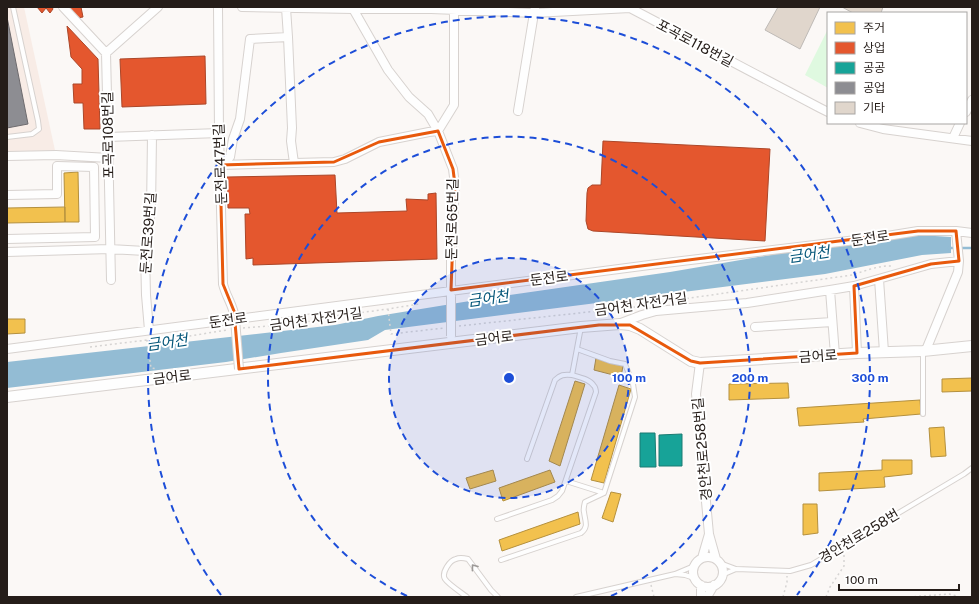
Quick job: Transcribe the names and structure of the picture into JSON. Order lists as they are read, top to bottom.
{
  "streets": {
    "street": [
      "포곡로118번길",
      "포곡로108번길",
      "둔전로47번길",
      "둔전로65번길",
      "둔전로39번길",
      "둔전로",
      "금어로",
      "경안천로258번길"
    ],
    "lane": ["경안천로258번"],
    "path": ["금어천 자전거길"]
  },
  "crossings": [
    ["포곡로118번길", "둔전로65번길"],
    ["둔전로47번길", "둔전로"],
    ["둔전로47번길", "금어로"],
    ["둔전로65번길", "둔전로"],
    ["둔전로65번길", "금어로"],
    ["둔전로39번길", "둔전로"],
    ["둔전로", "금어천 자전거길"],
    ["금어로", "경안천로258번길"]
  ],
  "water": ["금어천"],
  "legend": [
    "주거",
    "상업",
    "공공",
    "공업",
    "기타"
  ],
  "scale_bar": "100 m",
  "rings": ["100 m", "200 m", "300 m"]
}
